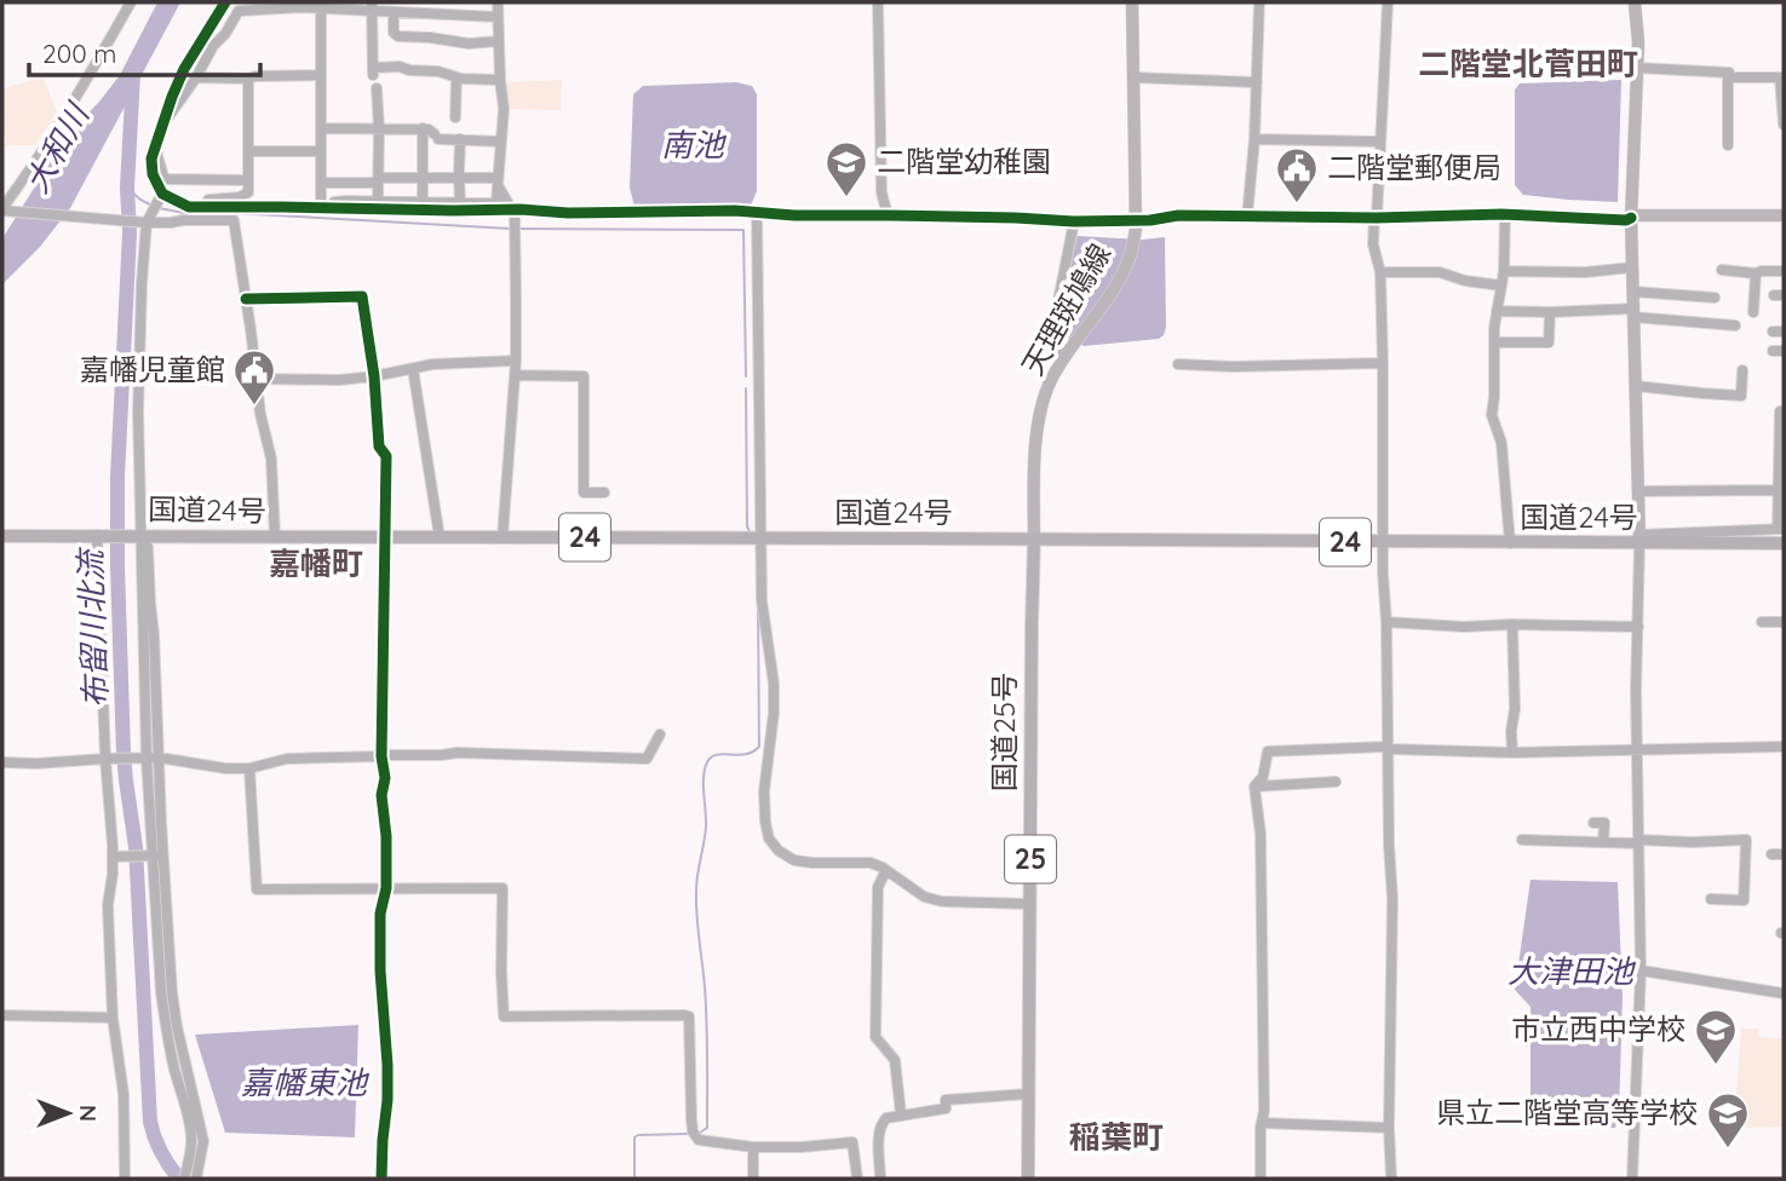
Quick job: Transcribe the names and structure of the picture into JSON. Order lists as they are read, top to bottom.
{
  "streets": {
    "highway": [
      "国道24号",
      "24",
      "国道25号",
      "25"
    ],
    "main road": ["天理斑鳩線"]
  },
  "crossings": [
    ["天理斑鳩線", "国道24号"],
    ["天理斑鳩線", "国道25号"],
    ["国道24号", "国道25号"]
  ],
  "districts": ["二階堂北菅田町", "嘉幡町", "稲葉町"],
  "water": [
    "南池",
    "大和川",
    "布留川北流",
    "大津田池",
    "嘉幡東池"
  ],
  "places": {
    "school or university": ["二階堂幼稚園", "市立西中学校", "県立二階堂高等学校"],
    "public building": ["二階堂郵便局", "嘉幡児童館"]
  },
  "scale_bar": "200 m",
  "north": "right"
}
